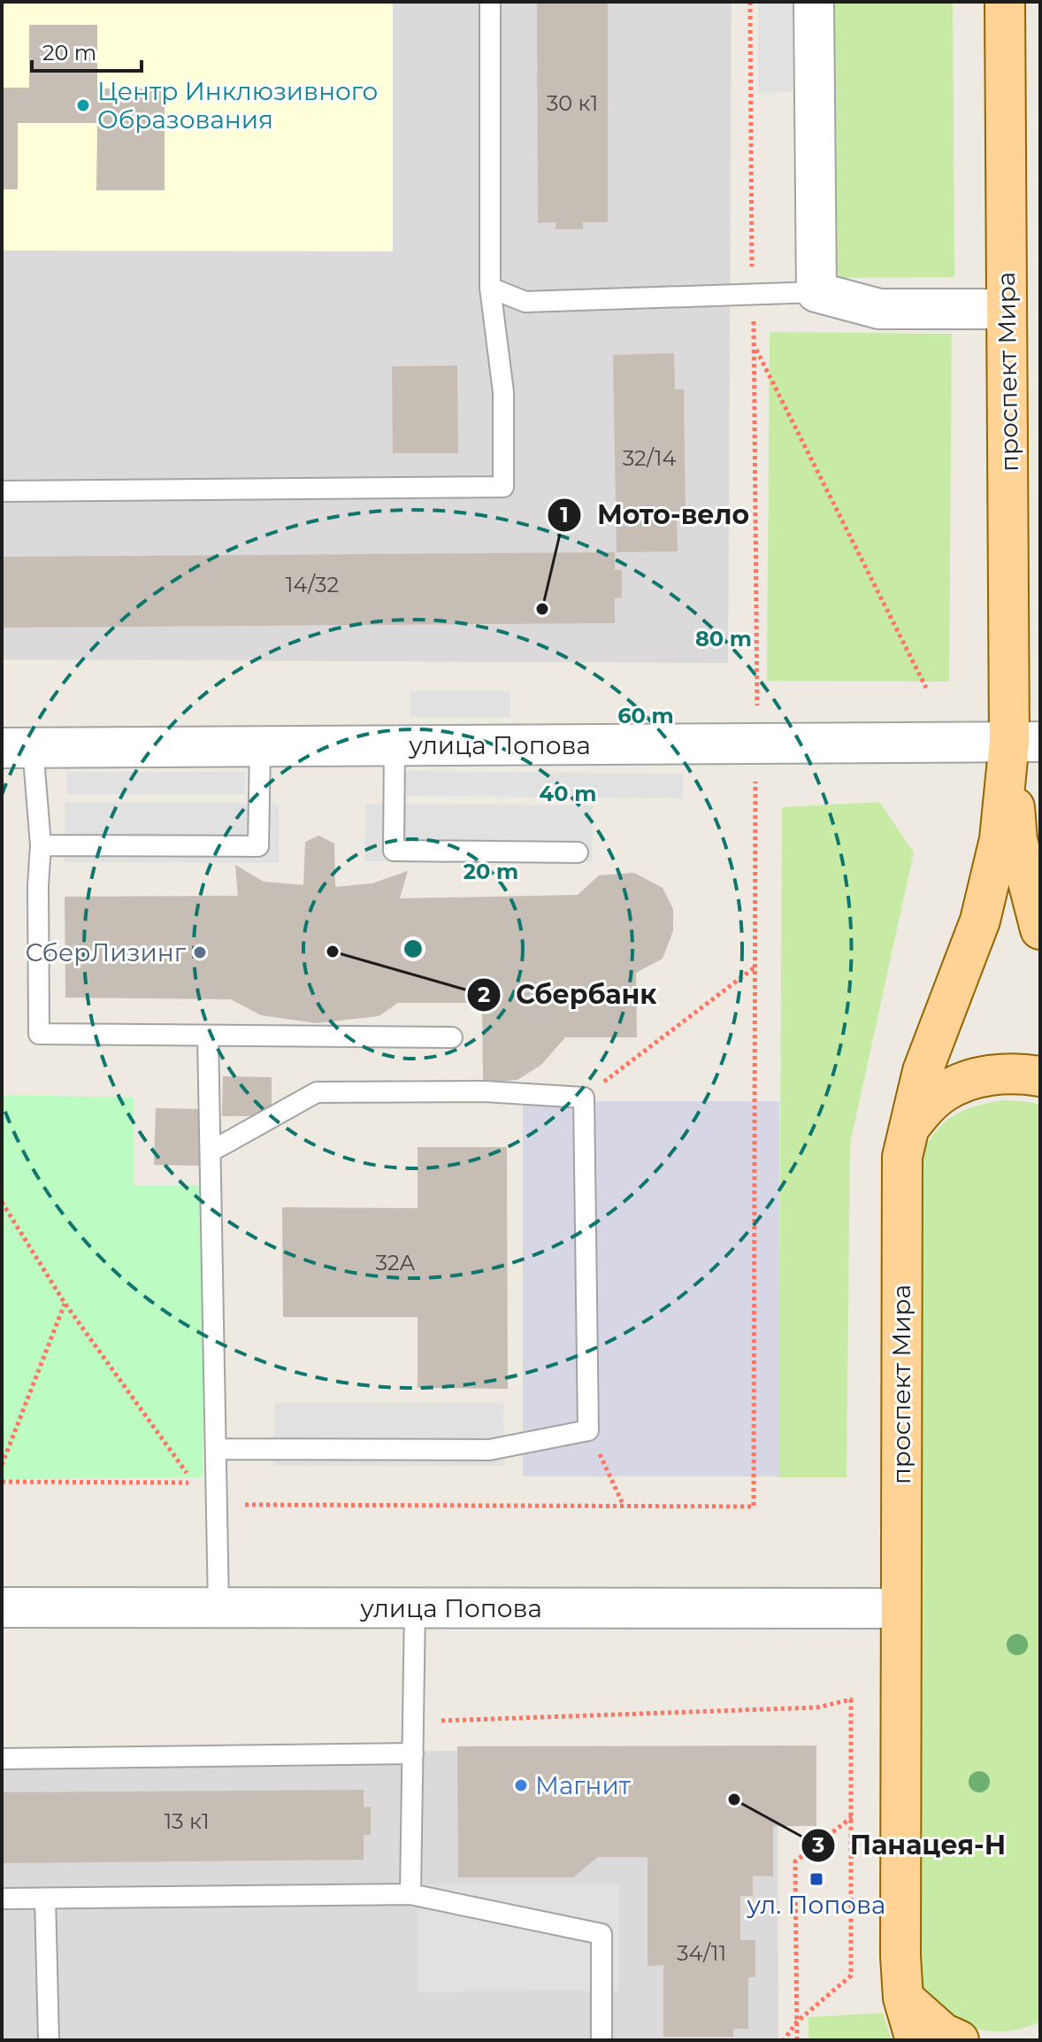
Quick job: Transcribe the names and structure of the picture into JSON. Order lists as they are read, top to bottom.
{
  "streets": {
    "main road": ["проспект Мира"],
    "street": ["улица Попова"]
  },
  "crossings": [
    ["проспект Мира", "улица Попова"]
  ],
  "places": {
    "other": [
      "Центр Инклюзивного Образования",
      "Мото-вело",
      "Сбербанк",
      "СберЛизинг",
      "Магнит",
      "Панацея-Н"
    ],
    "transit": ["ул. Попова"]
  },
  "house_numbers": [
    "30 к1",
    "32/14",
    "14/32",
    "32А",
    "13 к1",
    "34/11"
  ],
  "scale_bar": "20 m",
  "rings": [
    "80 m",
    "60 m",
    "40 m",
    "20 m"
  ]
}
